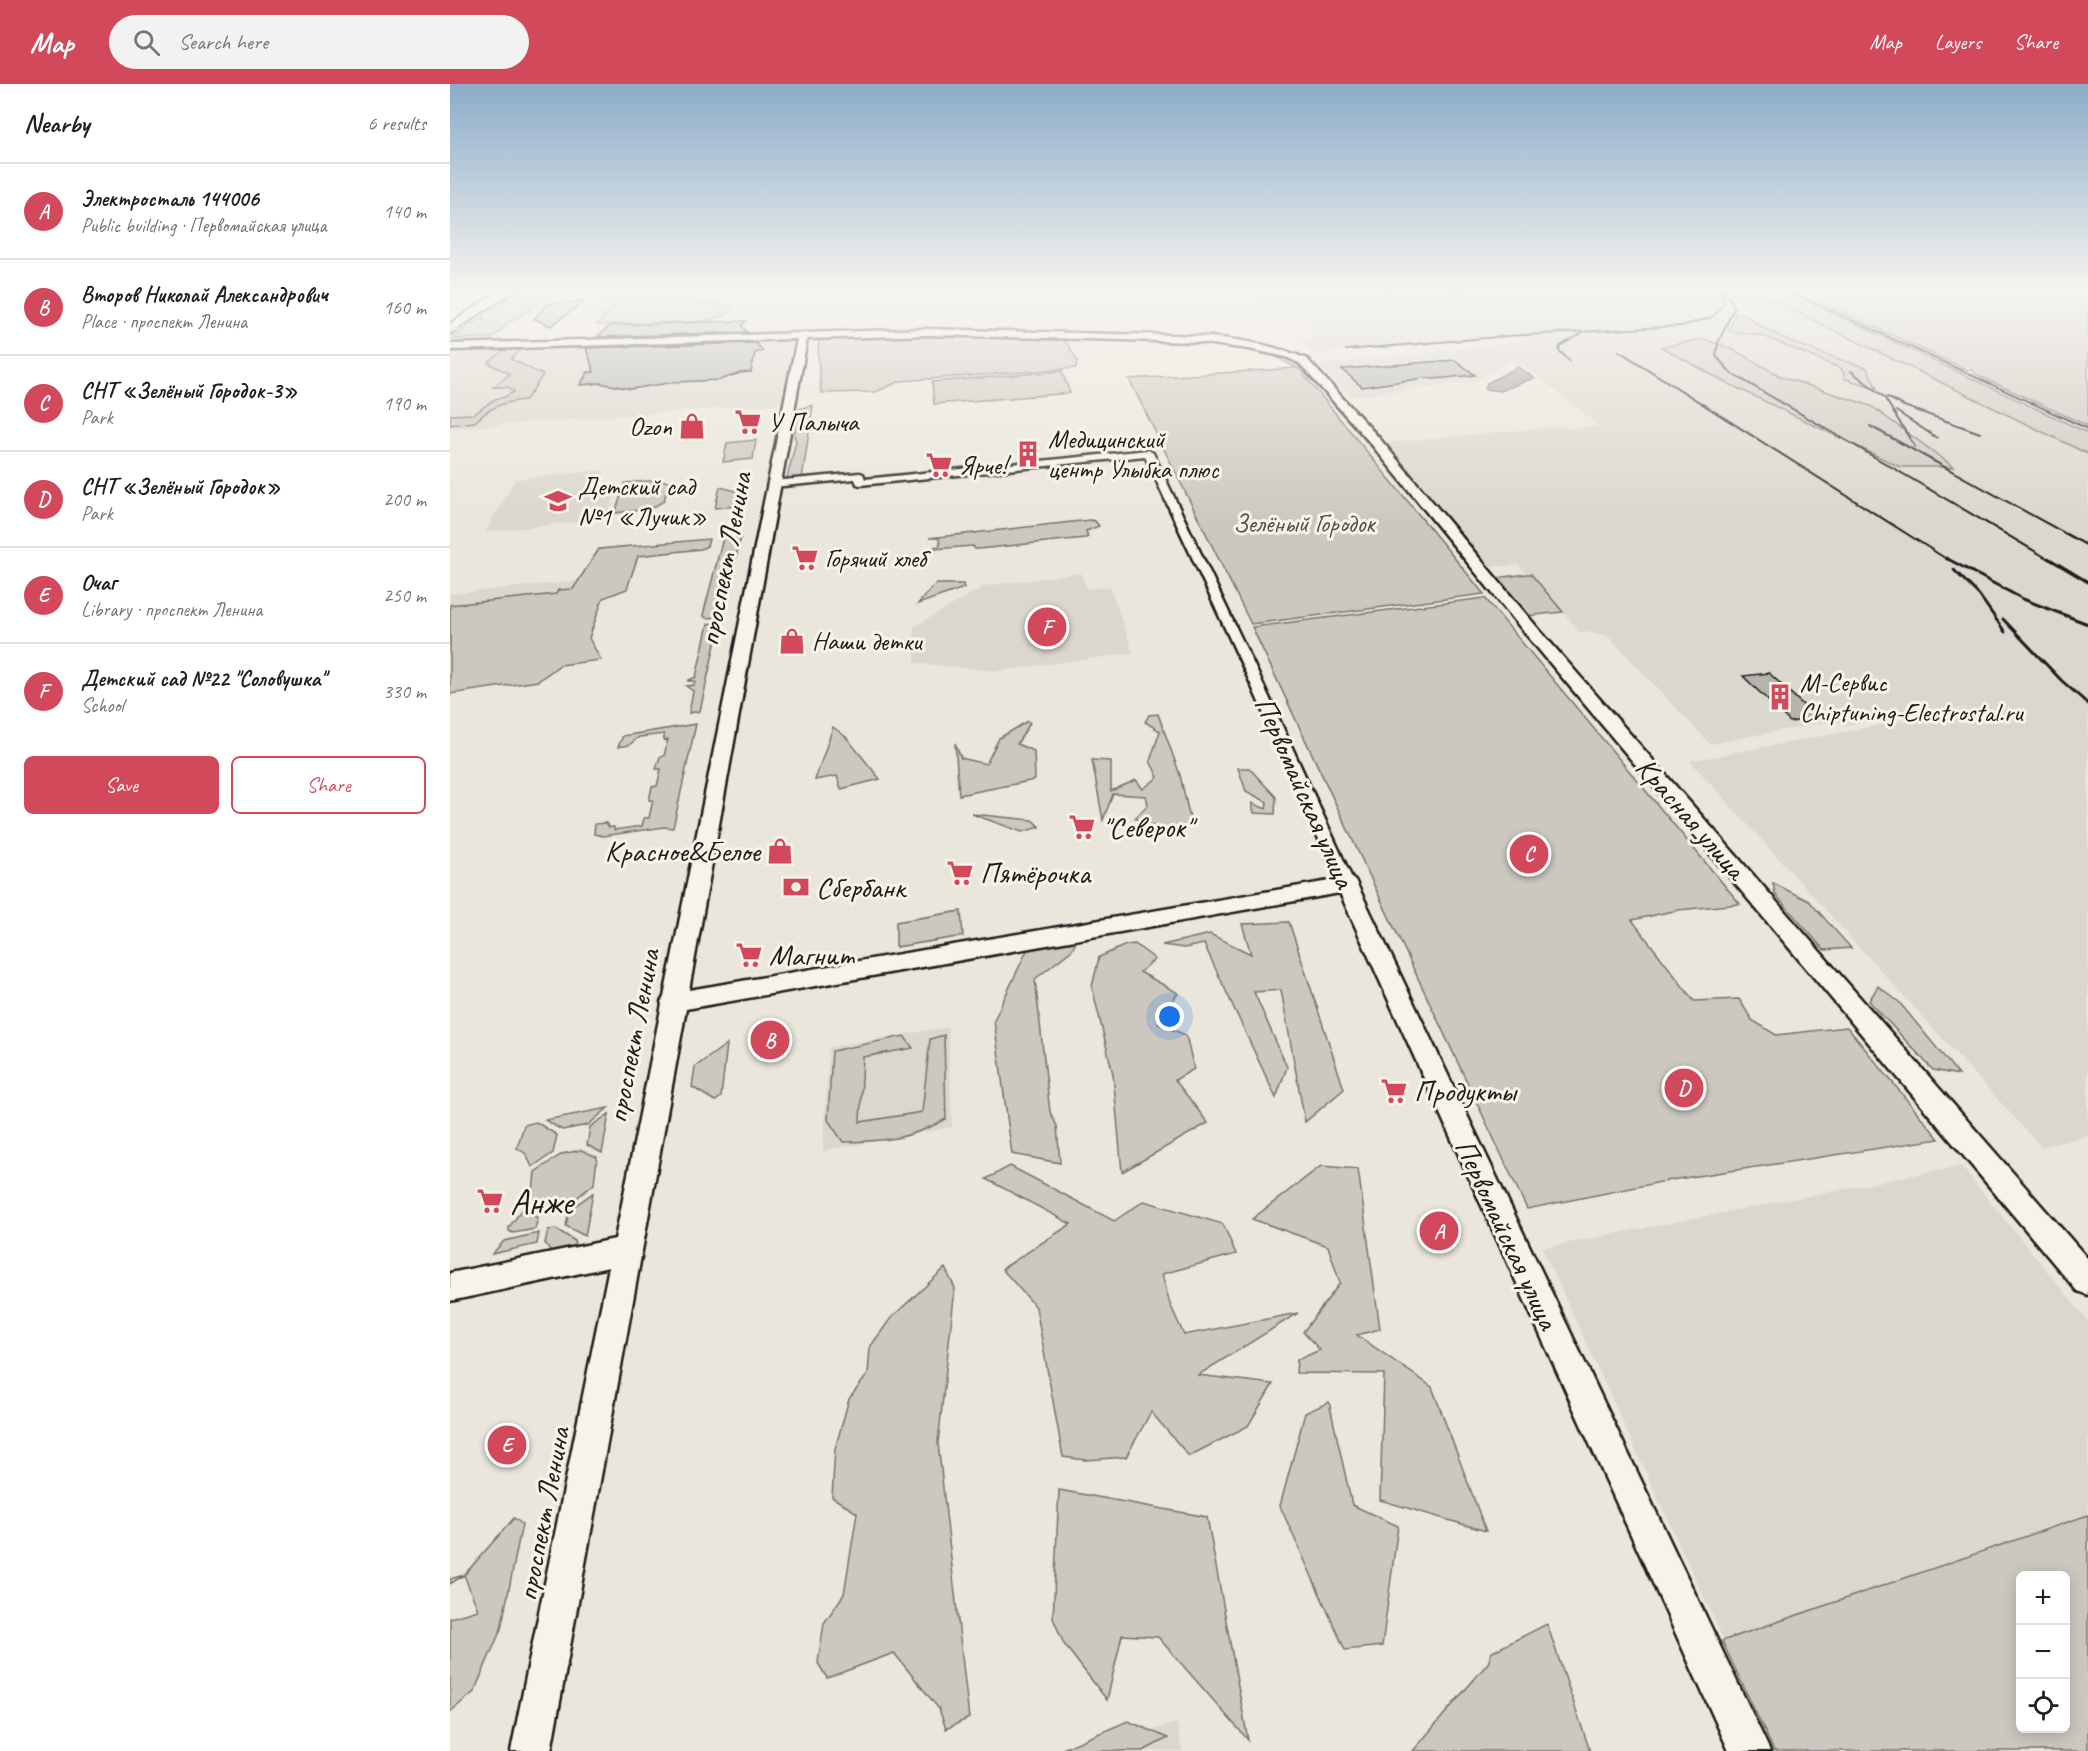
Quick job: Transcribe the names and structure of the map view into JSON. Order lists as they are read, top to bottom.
{
  "streets": {
    "main road": ["проспект Ленина", "Первомайская улица", "Красная улица"]
  },
  "crossings": [
    ["проспект Ленина", "Первомайская улица"]
  ],
  "parks": ["Зелёный Городок"],
  "places": {
    "supermarket": [
      "У Палыча",
      "Ярче!",
      "Горячий хлеб",
      "\"Северок\"",
      "Пятёрочка",
      "Магнит",
      "Продукты",
      "Анже"
    ],
    "shop": ["Ozon", "Наши детки", "Красное&Белое"],
    "building": ["Медицинский центр Улыбка плюс", "M-Сервис Chiptuning-Electrostal.ru"],
    "school or university": ["Детский сад №1 «Лучик»"],
    "bank": ["Сбербанк"]
  },
  "page": {
    "header": "Map",
    "search": "Search here",
    "nav": ["Map", "Layers", "Share"],
    "heading": ["Nearby", "6 results"],
    "list": [
      {
        "mark": "A",
        "name": "Электросталь 144006",
        "note": "Public building · Первомайская улица",
        "value": "140 m"
      },
      {
        "mark": "B",
        "name": "Второв Николай Александрович",
        "note": "Place · проспект Ленина",
        "value": "160 m"
      },
      {
        "mark": "C",
        "name": "СНТ «Зелёный Городок-3»",
        "note": "Park",
        "value": "190 m"
      },
      {
        "mark": "D",
        "name": "СНТ «Зелёный Городок»",
        "note": "Park",
        "value": "200 m"
      },
      {
        "mark": "E",
        "name": "Очаг",
        "note": "Library · проспект Ленина",
        "value": "250 m"
      },
      {
        "mark": "F",
        "name": "Детский сад №22 \"Соловушка\"",
        "note": "School",
        "value": "330 m"
      }
    ],
    "pins": [
      "F",
      "C",
      "B",
      "D",
      "A",
      "E"
    ],
    "buttons": ["Save", "Share"],
    "map_buttons": ["+", "−"]
  }
}
